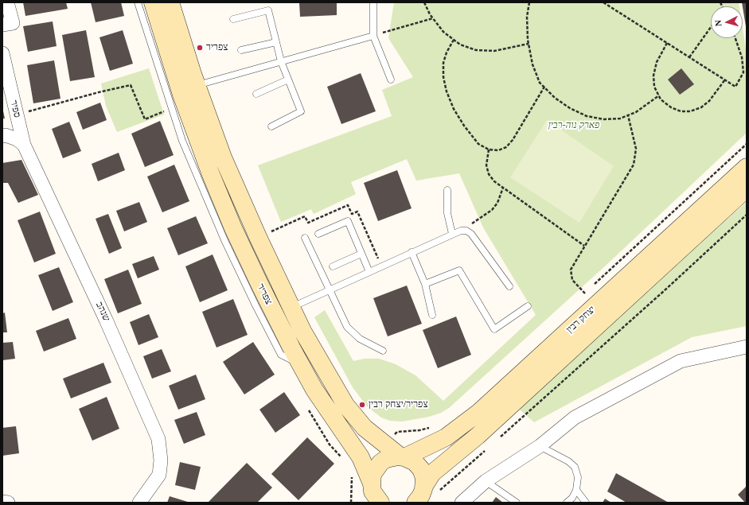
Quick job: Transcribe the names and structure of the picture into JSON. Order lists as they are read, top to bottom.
{
  "streets": {
    "street": [
      "ספיר",
      "צפריר",
      "שנהב",
      "יצחק רבין"
    ]
  },
  "crossings": [
    ["ספיר", "שנהב"],
    ["צפריר", "יצחק רבין"]
  ],
  "parks": ["פארק נוה-רבין"],
  "places": ["צפריר", "צפריר/יצחק רבין"],
  "north": "left"
}
